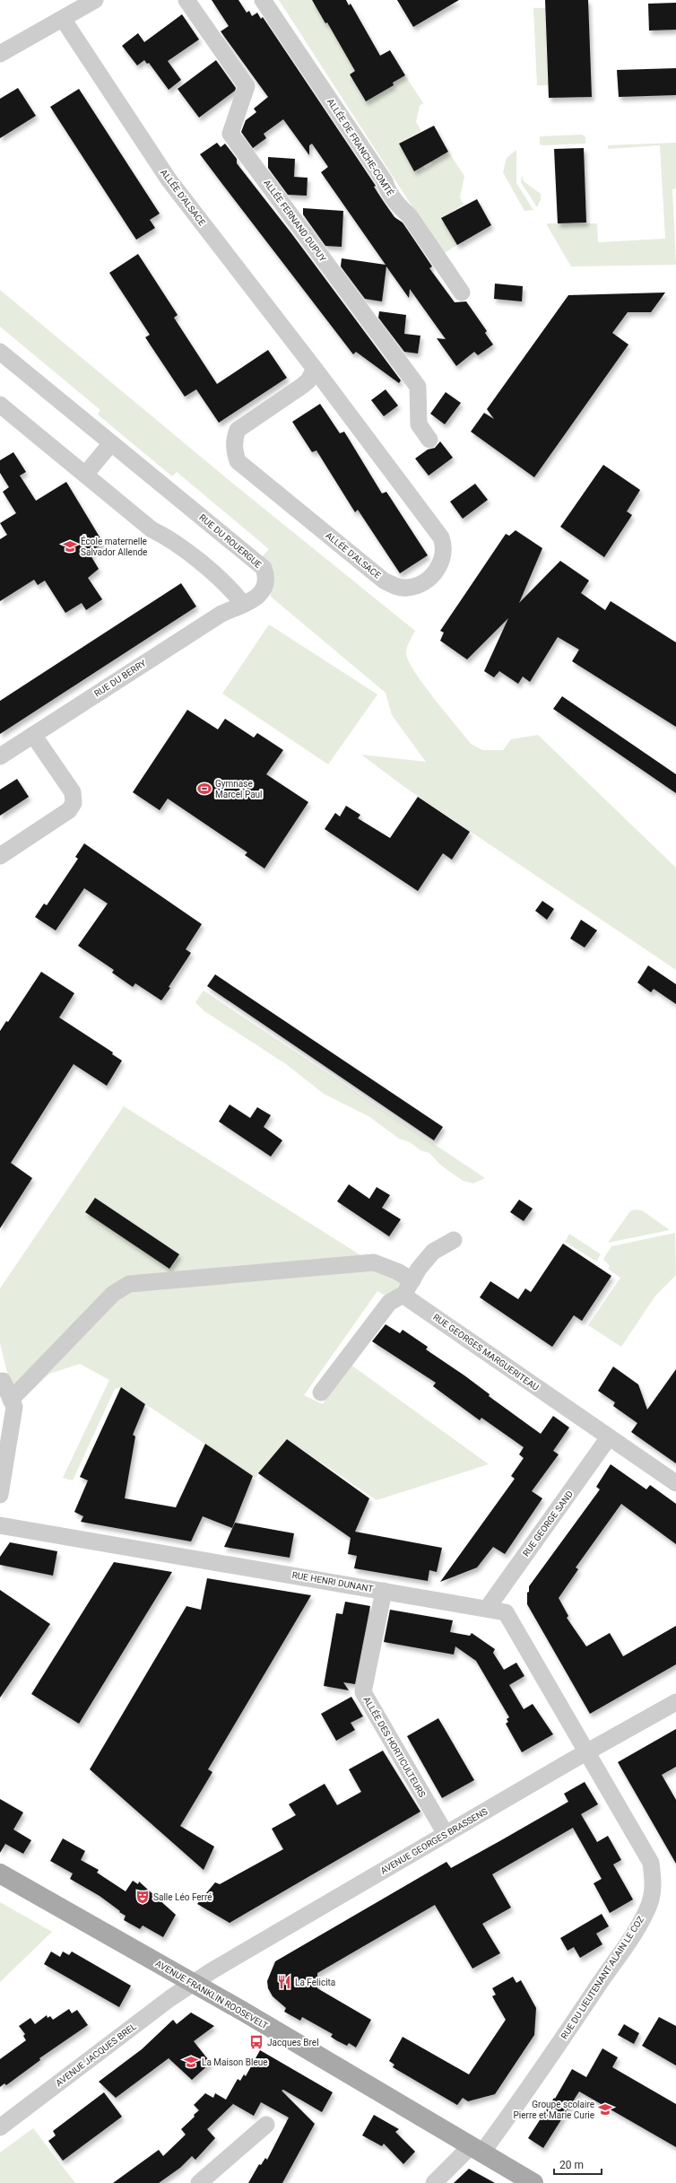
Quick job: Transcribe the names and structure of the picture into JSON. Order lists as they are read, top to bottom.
{
  "streets": {
    "main road": ["AVENUE FRANKLIN ROOSEVELT"],
    "street": [
      "ALLÉE DE FRANCHE-COMTÉ",
      "ALLÉE D'ALSACE",
      "ALLÉE FERNAND DUPUY",
      "RUE DU ROUERGUE",
      "RUE DU BERRY",
      "RUE GEORGES MARGUERITEAU",
      "RUE GEORGE SAND",
      "RUE HENRI DUNANT",
      "ALLÉE DES HORTICULTEURS",
      "AVENUE GEORGES BRASSENS",
      "RUE DU LIEUTENANT ALAIN LE COZ",
      "AVENUE JACQUES BREL"
    ]
  },
  "crossings": [
    ["RUE DU ROUERGUE", "RUE DU BERRY"],
    ["RUE GEORGES MARGUERITEAU", "RUE GEORGE SAND"],
    ["RUE GEORGE SAND", "RUE HENRI DUNANT"],
    ["RUE HENRI DUNANT", "ALLÉE DES HORTICULTEURS"],
    ["RUE HENRI DUNANT", "AVENUE GEORGES BRASSENS"],
    ["RUE HENRI DUNANT", "RUE DU LIEUTENANT ALAIN LE COZ"],
    ["ALLÉE DES HORTICULTEURS", "AVENUE GEORGES BRASSENS"],
    ["AVENUE GEORGES BRASSENS", "RUE DU LIEUTENANT ALAIN LE COZ"],
    ["AVENUE GEORGES BRASSENS", "AVENUE FRANKLIN ROOSEVELT"],
    ["AVENUE GEORGES BRASSENS", "AVENUE JACQUES BREL"],
    ["RUE DU LIEUTENANT ALAIN LE COZ", "AVENUE FRANKLIN ROOSEVELT"],
    ["AVENUE FRANKLIN ROOSEVELT", "AVENUE JACQUES BREL"]
  ],
  "places": {
    "school or university": ["École maternelle Salvador Allende", "La Maison Bleue", "Groupe scolaire Pierre et Marie Curie"],
    "sports": ["Gymnase Marcel Paul"],
    "theatre": ["Salle Léo Ferré"],
    "restaurant": ["La Felicita"],
    "bus stop": ["Jacques Brel"]
  },
  "scale_bar": "20 m"
}
